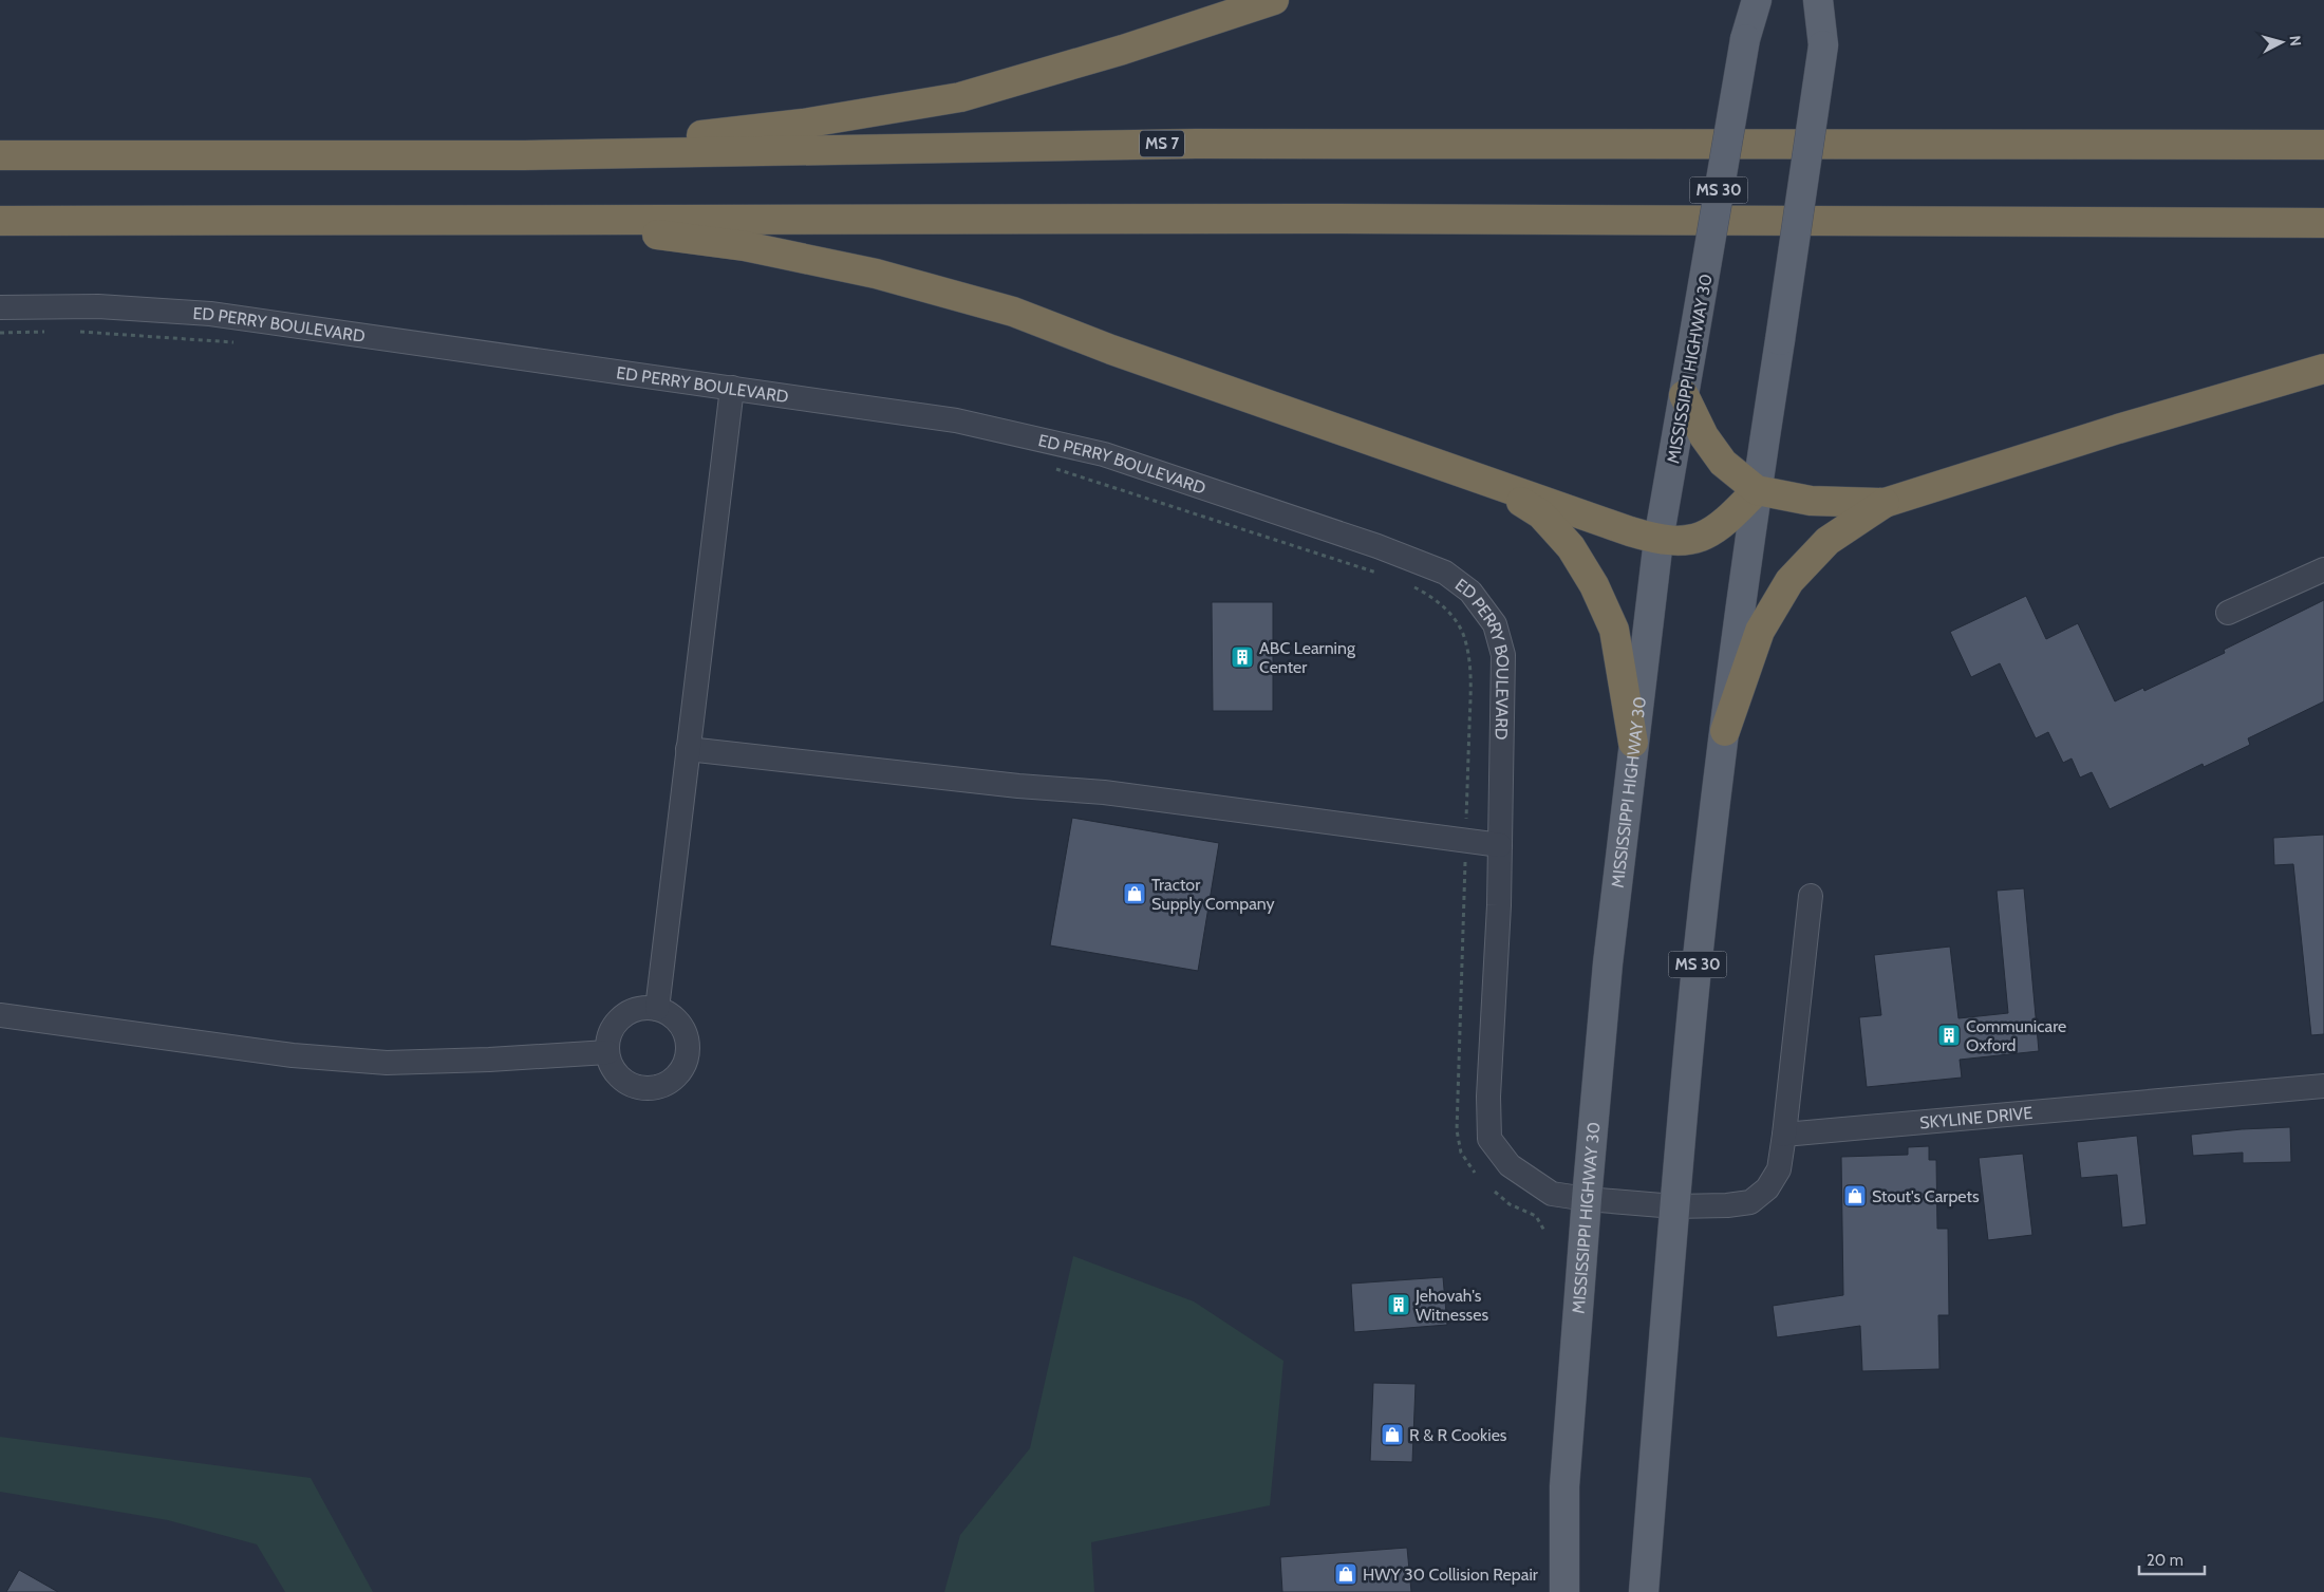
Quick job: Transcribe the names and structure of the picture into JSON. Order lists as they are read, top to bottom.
{
  "streets": {
    "highway": ["MS 7"],
    "main road": ["MS 30", "MISSISSIPPI HIGHWAY 30"],
    "street": ["ED PERRY BOULEVARD", "SKYLINE DRIVE"]
  },
  "crossings": [
    ["MS 30", "ED PERRY BOULEVARD"],
    ["ED PERRY BOULEVARD", "MISSISSIPPI HIGHWAY 30"]
  ],
  "places": {
    "building": ["ABC Learning Center", "Communicare Oxford", "Jehovah's Witnesses"],
    "shop": [
      "Tractor Supply Company",
      "Stout's Carpets",
      "R & R Cookies",
      "HWY 30 Collision Repair"
    ]
  },
  "scale_bar": "20 m",
  "north": "right"
}
